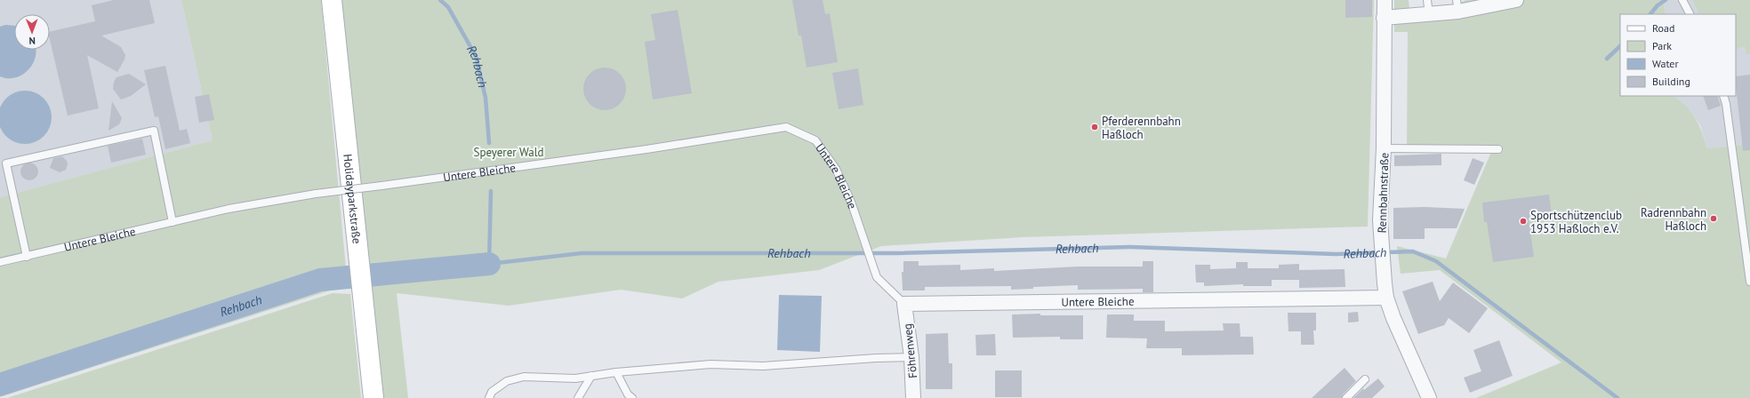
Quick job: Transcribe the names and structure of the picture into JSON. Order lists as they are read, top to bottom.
{
  "streets": {
    "main road": ["Holidayparkstraße"],
    "street": ["Untere Bleiche", "Rennbahnstraße", "Föhrenweg"]
  },
  "crossings": [
    ["Untere Bleiche", "Rennbahnstraße"],
    ["Untere Bleiche", "Föhrenweg"]
  ],
  "water": ["Rehbach"],
  "parks": ["Speyerer Wald"],
  "places": ["Pferderennbahn Haßloch", "Radrennbahn Haßloch", "Sportschützenclub 1953 Haßloch e.V."],
  "legend": [
    "Road",
    "Park",
    "Water",
    "Building"
  ],
  "north": "bottom"
}
